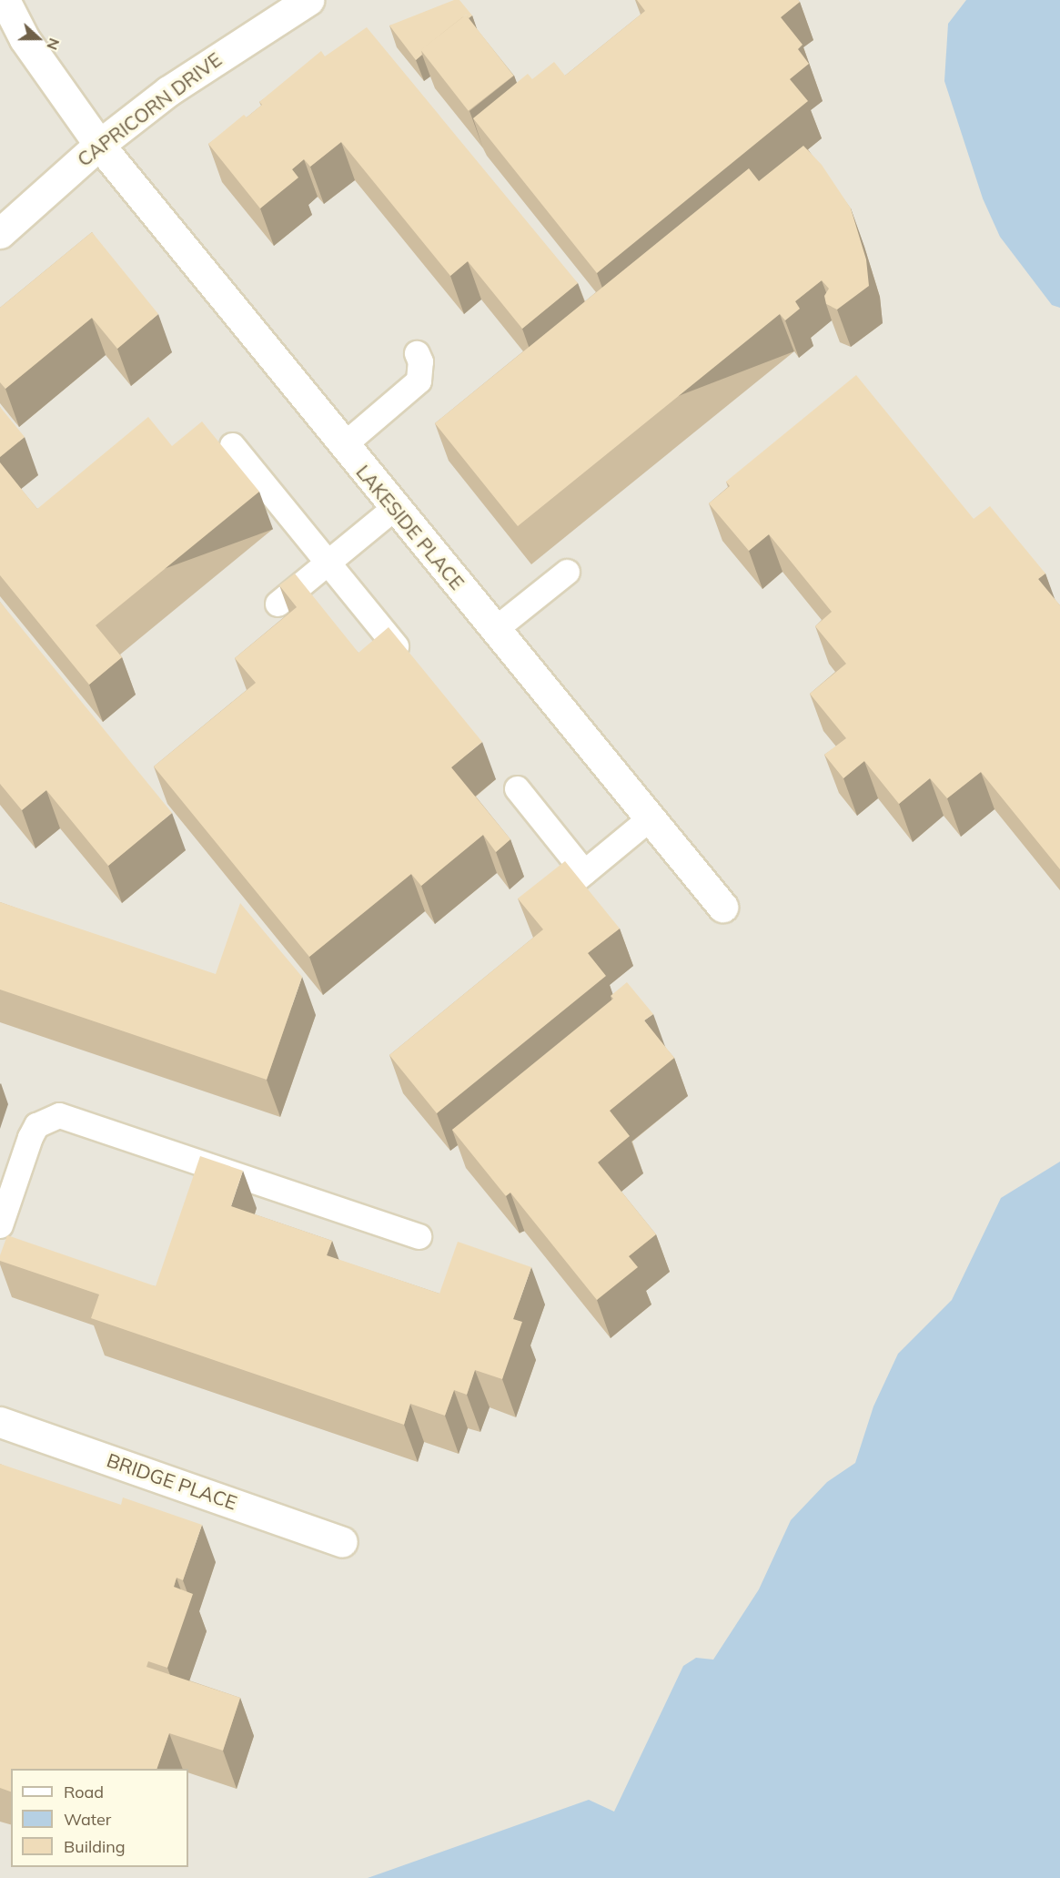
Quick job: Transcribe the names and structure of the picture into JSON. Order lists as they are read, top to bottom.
{
  "streets": {
    "street": ["CAPRICORN DRIVE", "LAKESIDE PLACE", "BRIDGE PLACE"]
  },
  "crossings": [
    ["CAPRICORN DRIVE", "LAKESIDE PLACE"]
  ],
  "legend": ["Road", "Water", "Building"],
  "north": "right"
}
